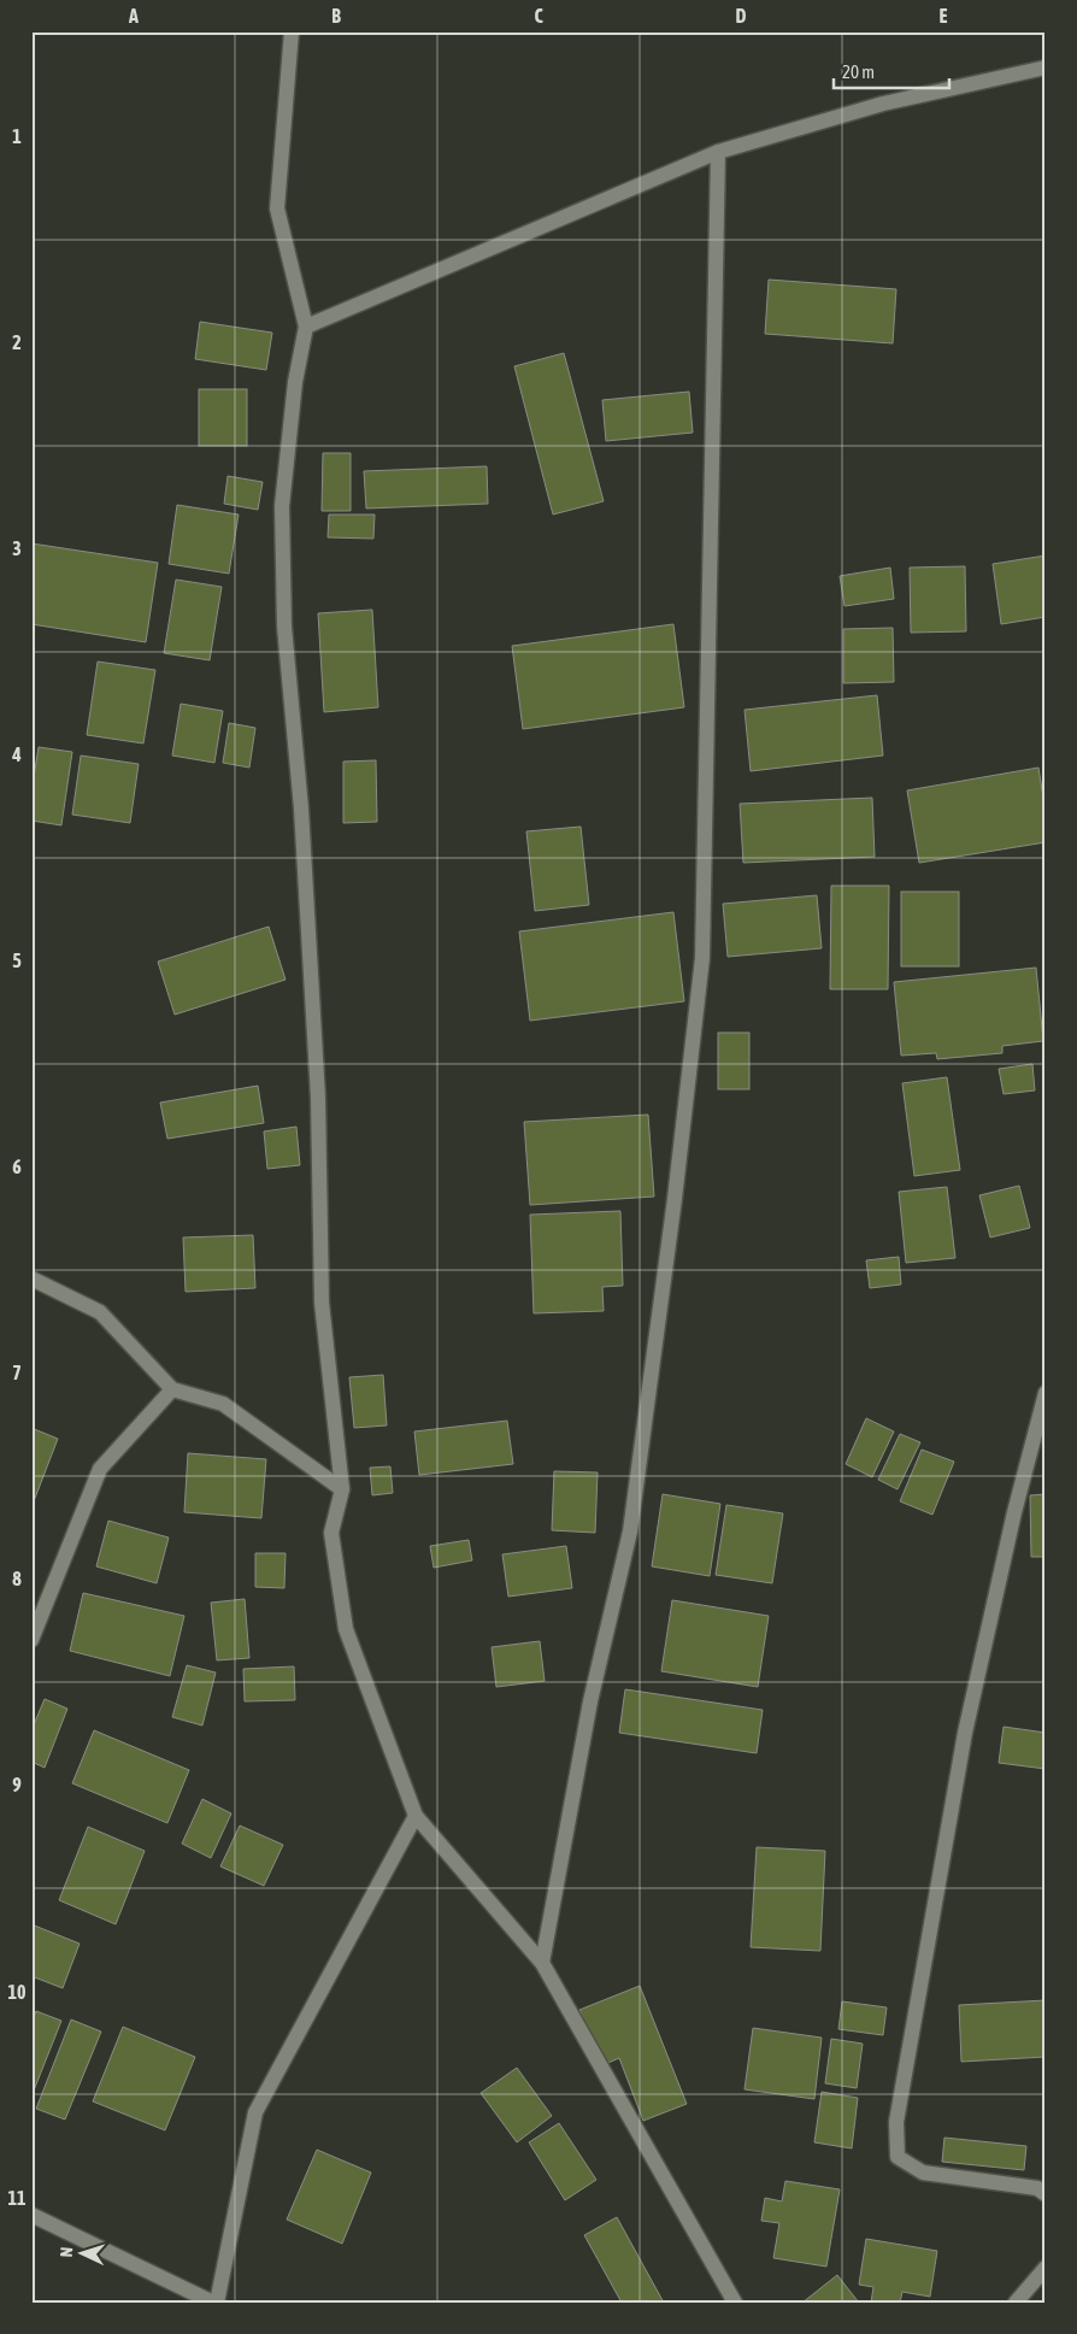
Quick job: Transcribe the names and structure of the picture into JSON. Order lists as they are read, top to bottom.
{
  "scale_bar": "20 m",
  "north": "left",
  "grid": {
    "columns": [
      "A",
      "B",
      "C",
      "D",
      "E"
    ],
    "rows": [
      "1",
      "2",
      "3",
      "4",
      "5",
      "6",
      "7",
      "8",
      "9",
      "10",
      "11"
    ]
  }
}
